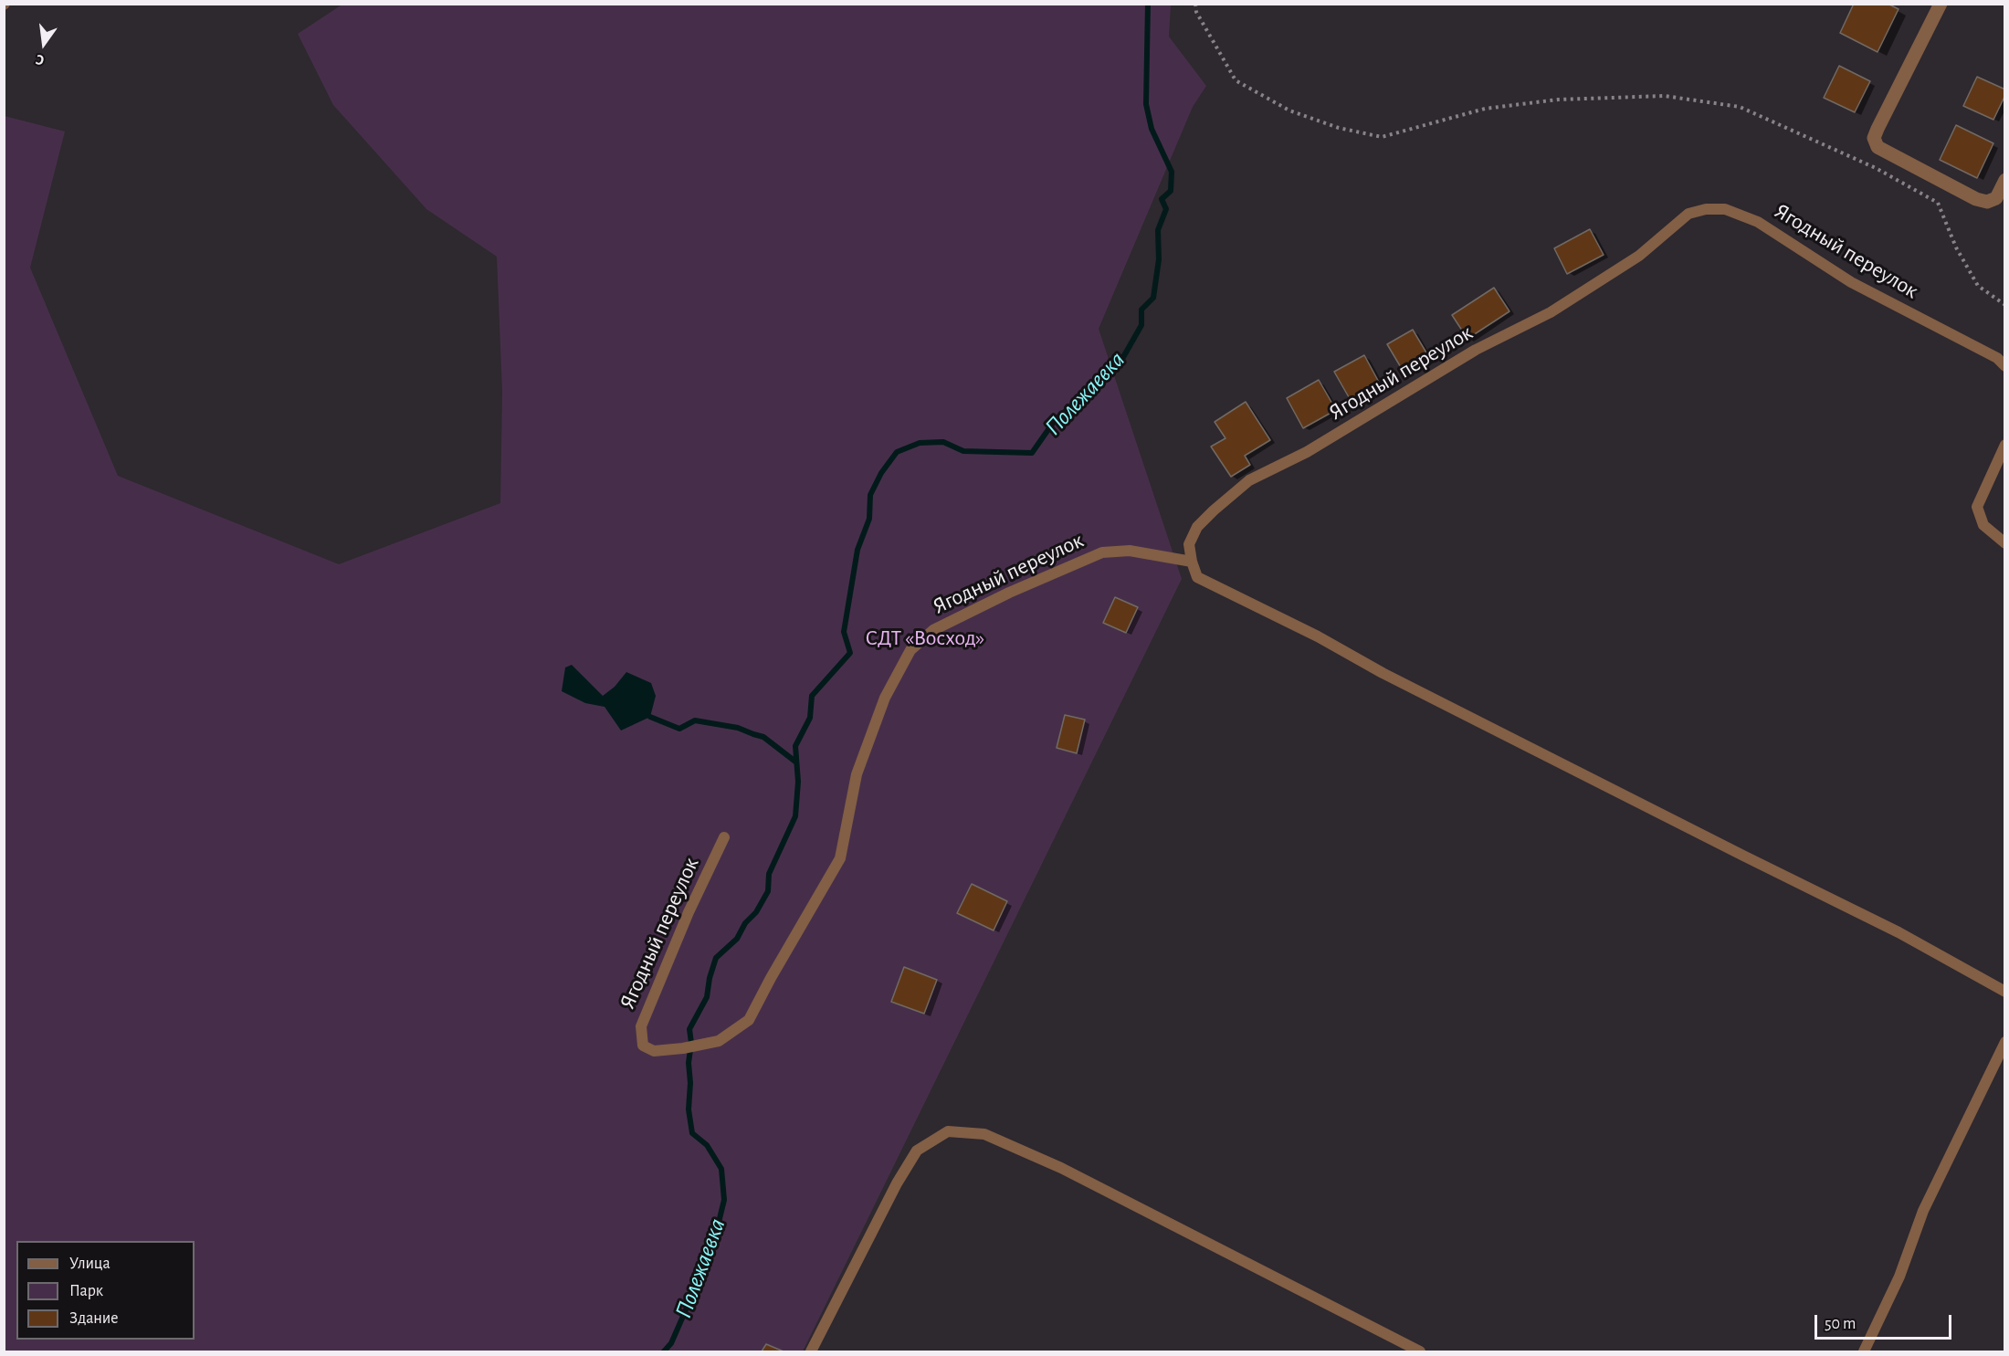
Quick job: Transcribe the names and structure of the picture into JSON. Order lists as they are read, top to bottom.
{
  "streets": {
    "lane": ["Ягодный переулок"]
  },
  "water": ["Полежаевка"],
  "parks": ["СДТ «Восход»"],
  "legend": ["Улица", "Парк", "Здание"],
  "scale_bar": "50 m",
  "north": "bottom"
}
